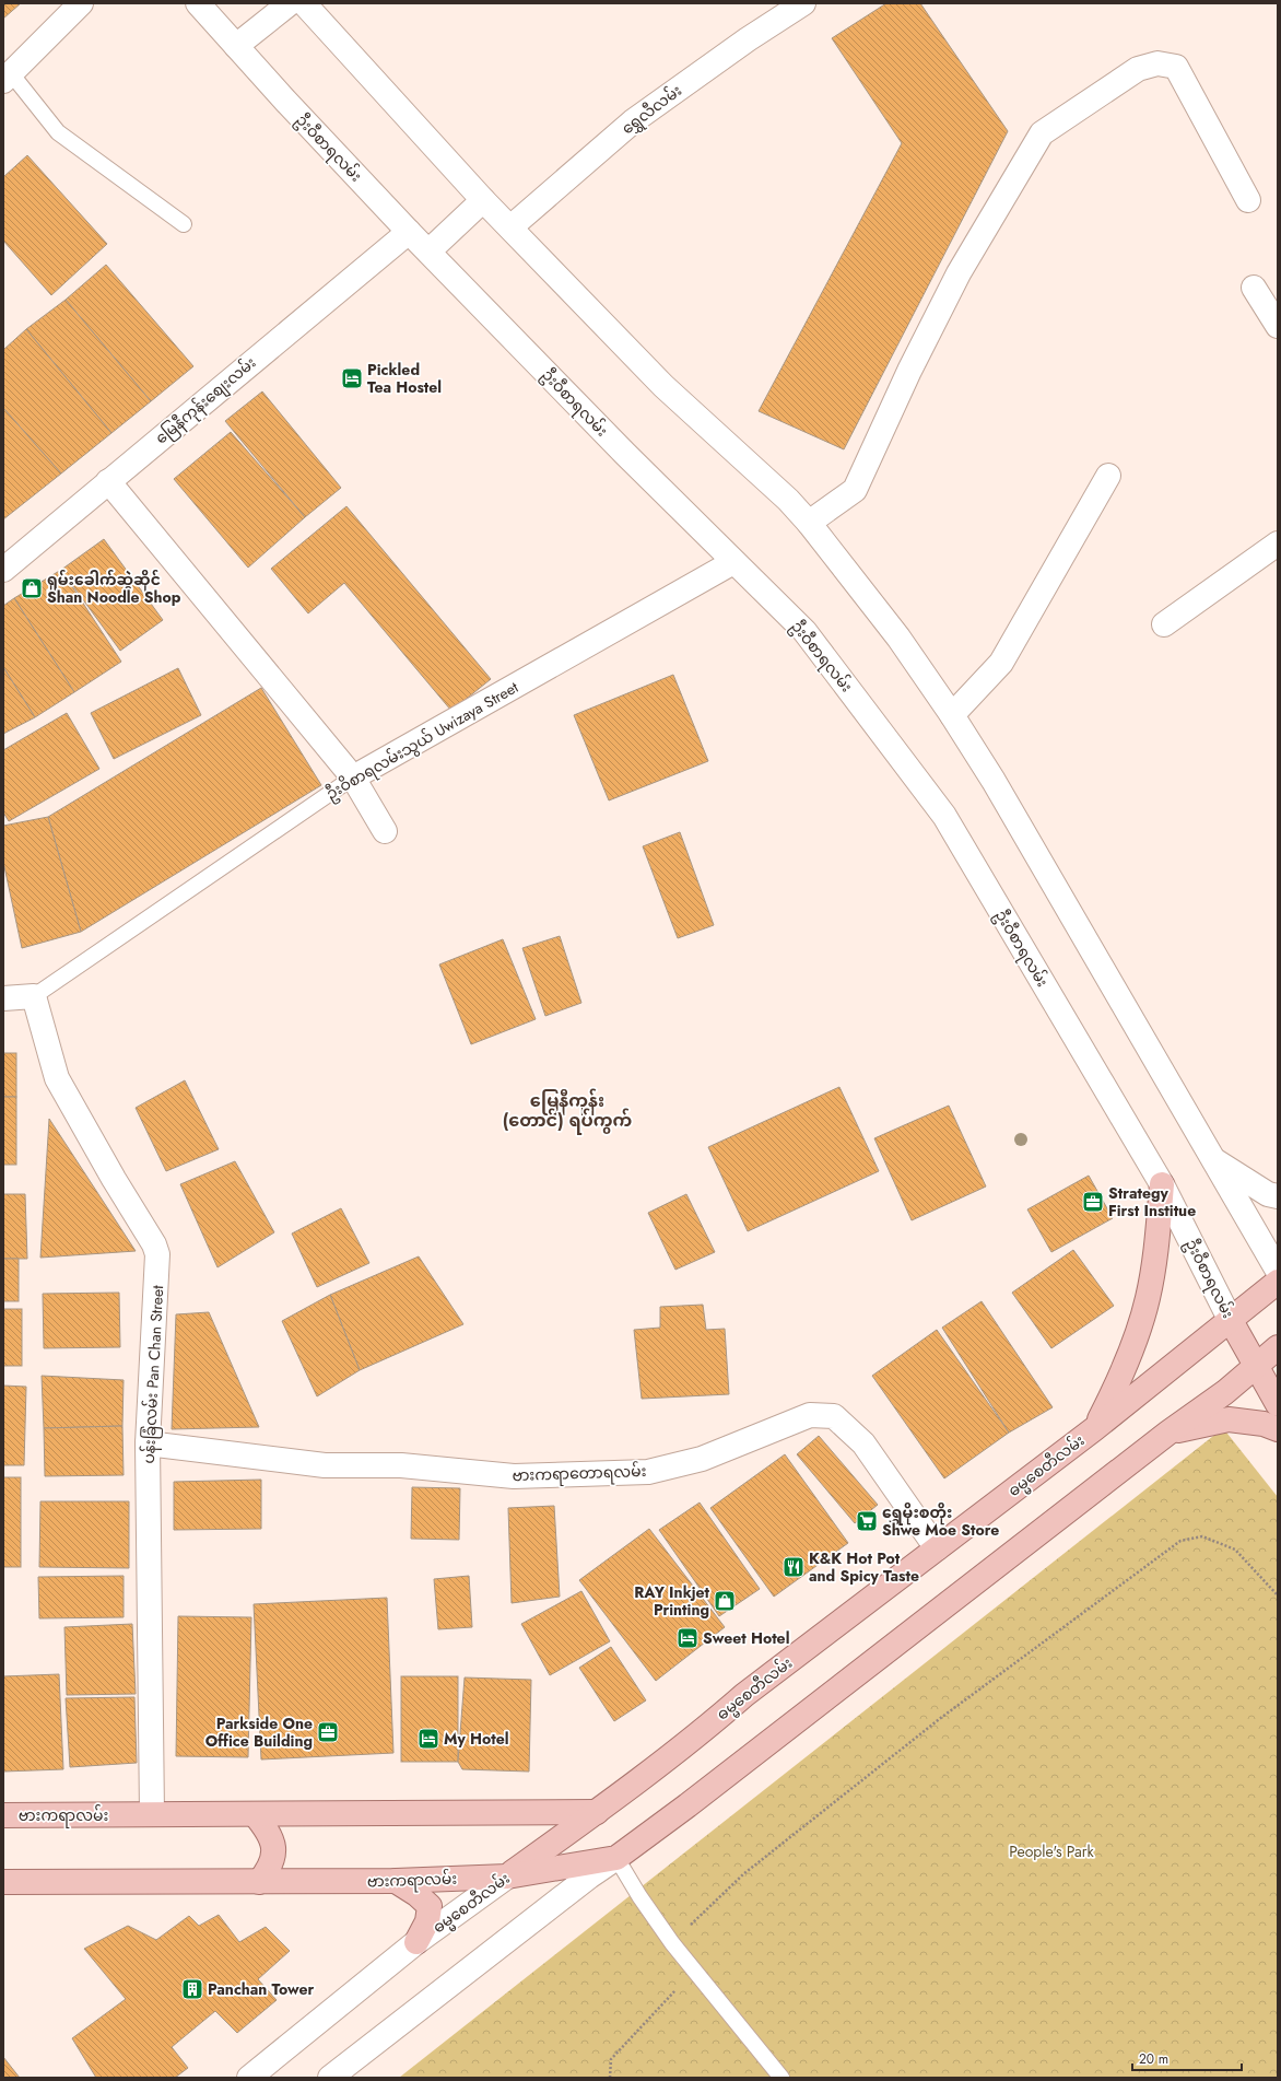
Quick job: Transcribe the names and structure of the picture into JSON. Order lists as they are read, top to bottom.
{
  "streets": {
    "main road": ["ဦးဝီစာရလမ်း", "ဓမ္မစေတီလမ်း", "ဗားကရာလမ်း"],
    "street": [
      "ရွှေလီလမ်း",
      "မြေနီကုန်းစျေးလမ်း",
      "ဦးဝိစာရလမ်းသွယ် Uwizaya Street",
      "ပန်းခြံလမ်း Pan Chan Street",
      "ဗားကရာတောရလမ်း"
    ]
  },
  "crossings": [
    ["ဦးဝီစာရလမ်း", "မြေနီကုန်းစျေးလမ်း"],
    ["ဦးဝီစာရလမ်း", "ဦးဝိစာရလမ်းသွယ် Uwizaya Street"],
    ["ဦးဝီစာရလမ်း", "ဓမ္မစေတီလမ်း"],
    ["ဦးဝိစာရလမ်းသွယ် Uwizaya Street", "ပန်းခြံလမ်း Pan Chan Street"],
    ["ပန်းခြံလမ်း Pan Chan Street", "ဗားကရာတောရလမ်း"],
    ["ပန်းခြံလမ်း Pan Chan Street", "ဗားကရာလမ်း"],
    ["ဓမ္မစေတီလမ်း", "ဗားကရာတောရလမ်း"],
    ["ဓမ္မစေတီလမ်း", "ဗားကရာလမ်း"]
  ],
  "districts": ["မြေနီကုန်း (တောင်) ရပ်ကွက်"],
  "parks": ["People's Park"],
  "places": {
    "hotel": ["Pickled Tea Hostel", "Sweet Hotel", "My Hotel"],
    "shop": ["ရှမ်းခေါက်ဆွဲဆိုင် Shan Noodle Shop", "RAY Inkjet Printing"],
    "office": ["Strategy First Institue", "Parkside One Office Building"],
    "supermarket": ["ရွှေမိုးစတိုး Shwe Moe Store"],
    "restaurant": ["K&K Hot Pot and Spicy Taste"],
    "building": ["Panchan Tower"]
  },
  "scale_bar": "20 m"
}
